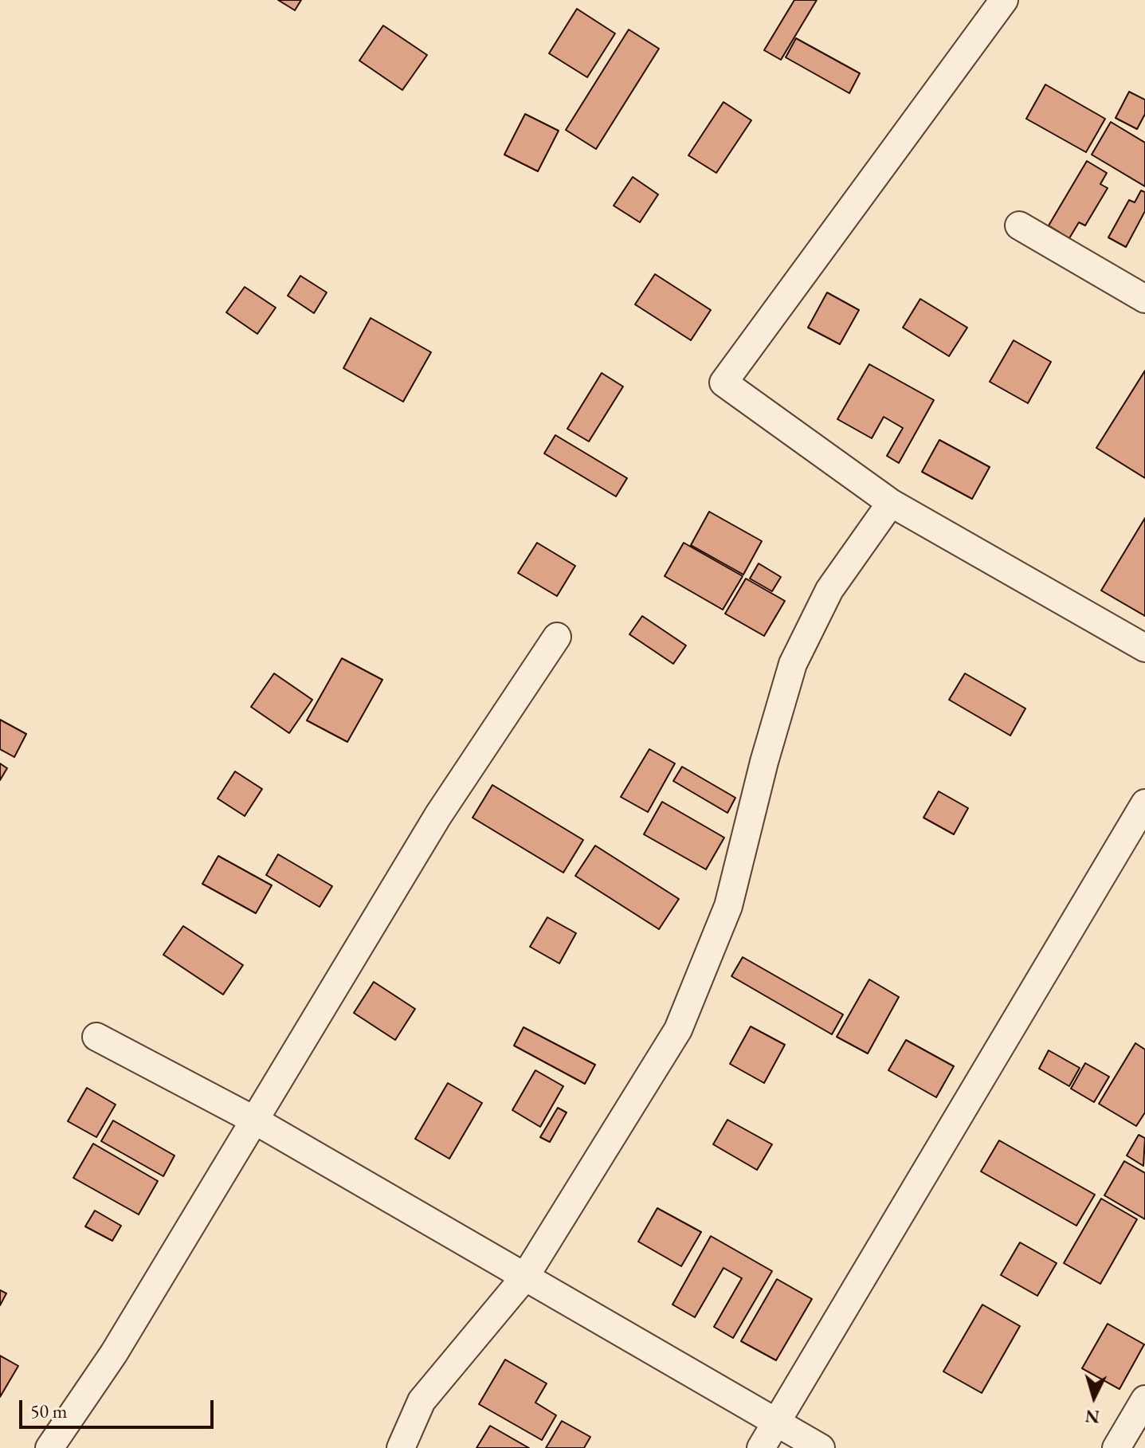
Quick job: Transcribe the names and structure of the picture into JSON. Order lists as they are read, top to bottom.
{
  "scale_bar": "50 m",
  "north": "bottom"
}
